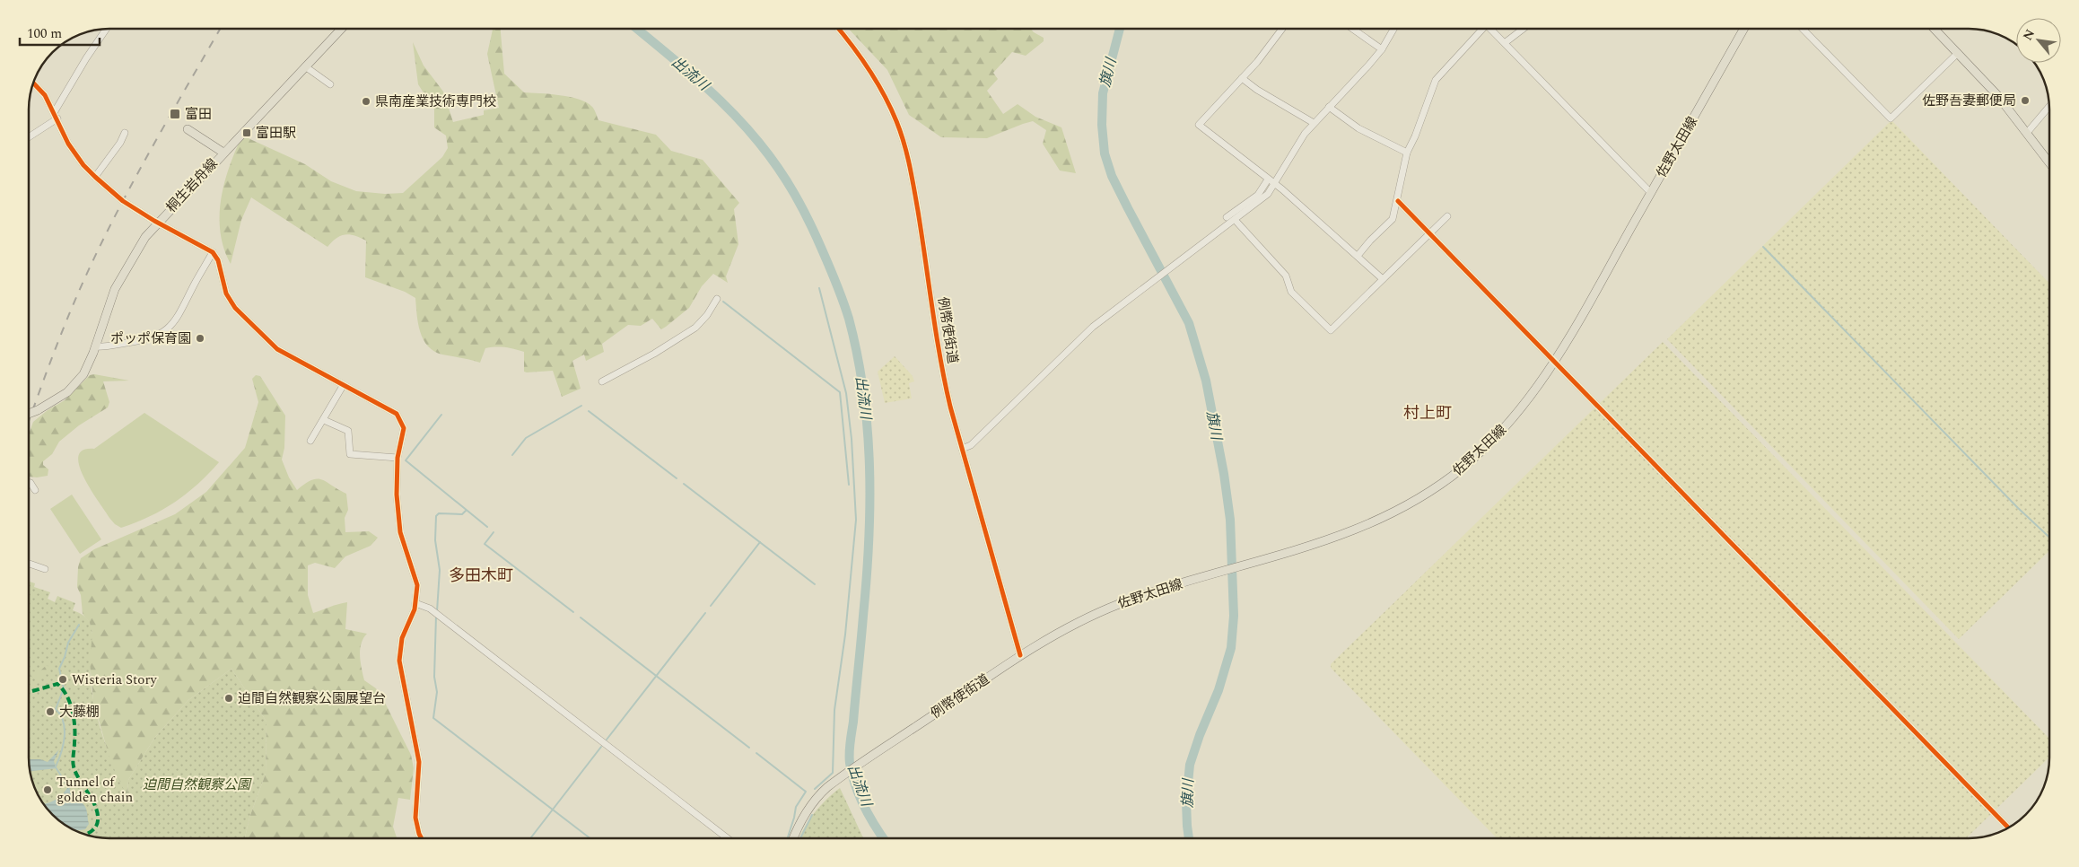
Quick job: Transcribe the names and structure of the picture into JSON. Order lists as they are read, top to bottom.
{
  "streets": {
    "main road": ["佐野太田線", "桐生岩舟線", "例幣使街道"]
  },
  "crossings": [
    ["佐野太田線", "例幣使街道"]
  ],
  "districts": ["村上町", "多田木町"],
  "water": ["旗川", "出流川"],
  "parks": ["迫間自然観察公園"],
  "places": {
    "other": [
      "佐野吾妻郵便局",
      "県南産業技術専門校",
      "ポッポ保育園",
      "Wisteria Story",
      "迫間自然観察公園展望台",
      "大藤棚",
      "Tunnel of golden chain"
    ],
    "transit": ["富田", "富田駅"]
  },
  "scale_bar": "100 m",
  "north": "top left"
}
